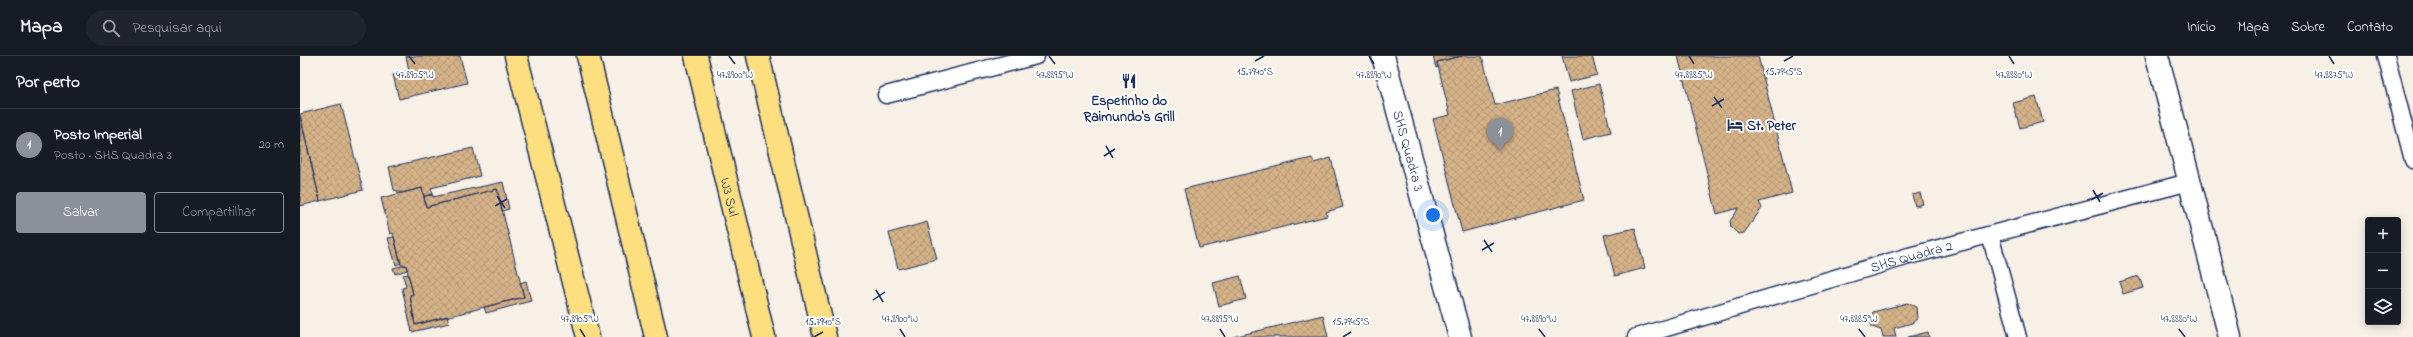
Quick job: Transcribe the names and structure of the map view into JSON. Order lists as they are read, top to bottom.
{
  "streets": {
    "main road": ["W3 Sul"],
    "street": ["SHS Quadra 3"],
    "lane": ["SHS Quadra 2"]
  },
  "places": {
    "restaurant": ["Espetinho do Raimundo's Grill"],
    "hotel": ["St. Peter"]
  },
  "page": {
    "header": "Mapa",
    "search": "Pesquisar aqui",
    "nav": [
      "Início",
      "Mapa",
      "Sobre",
      "Contato"
    ],
    "heading": "Por perto",
    "list": [
      {
        "mark": "1",
        "name": "Posto Imperial",
        "note": "Posto · SHS Quadra 3",
        "value": "20 m"
      }
    ],
    "pins": "1",
    "buttons": ["Salvar", "Compartilhar"],
    "map_buttons": ["+", "−"]
  },
  "coordinates": [
    "15.7945°S",
    "15.7940°S",
    "47.8905°W",
    "47.8885°W",
    "47.8880°W",
    "47.8900°W",
    "47.8895°W",
    "47.8890°W",
    "47.8875°W"
  ]
}
